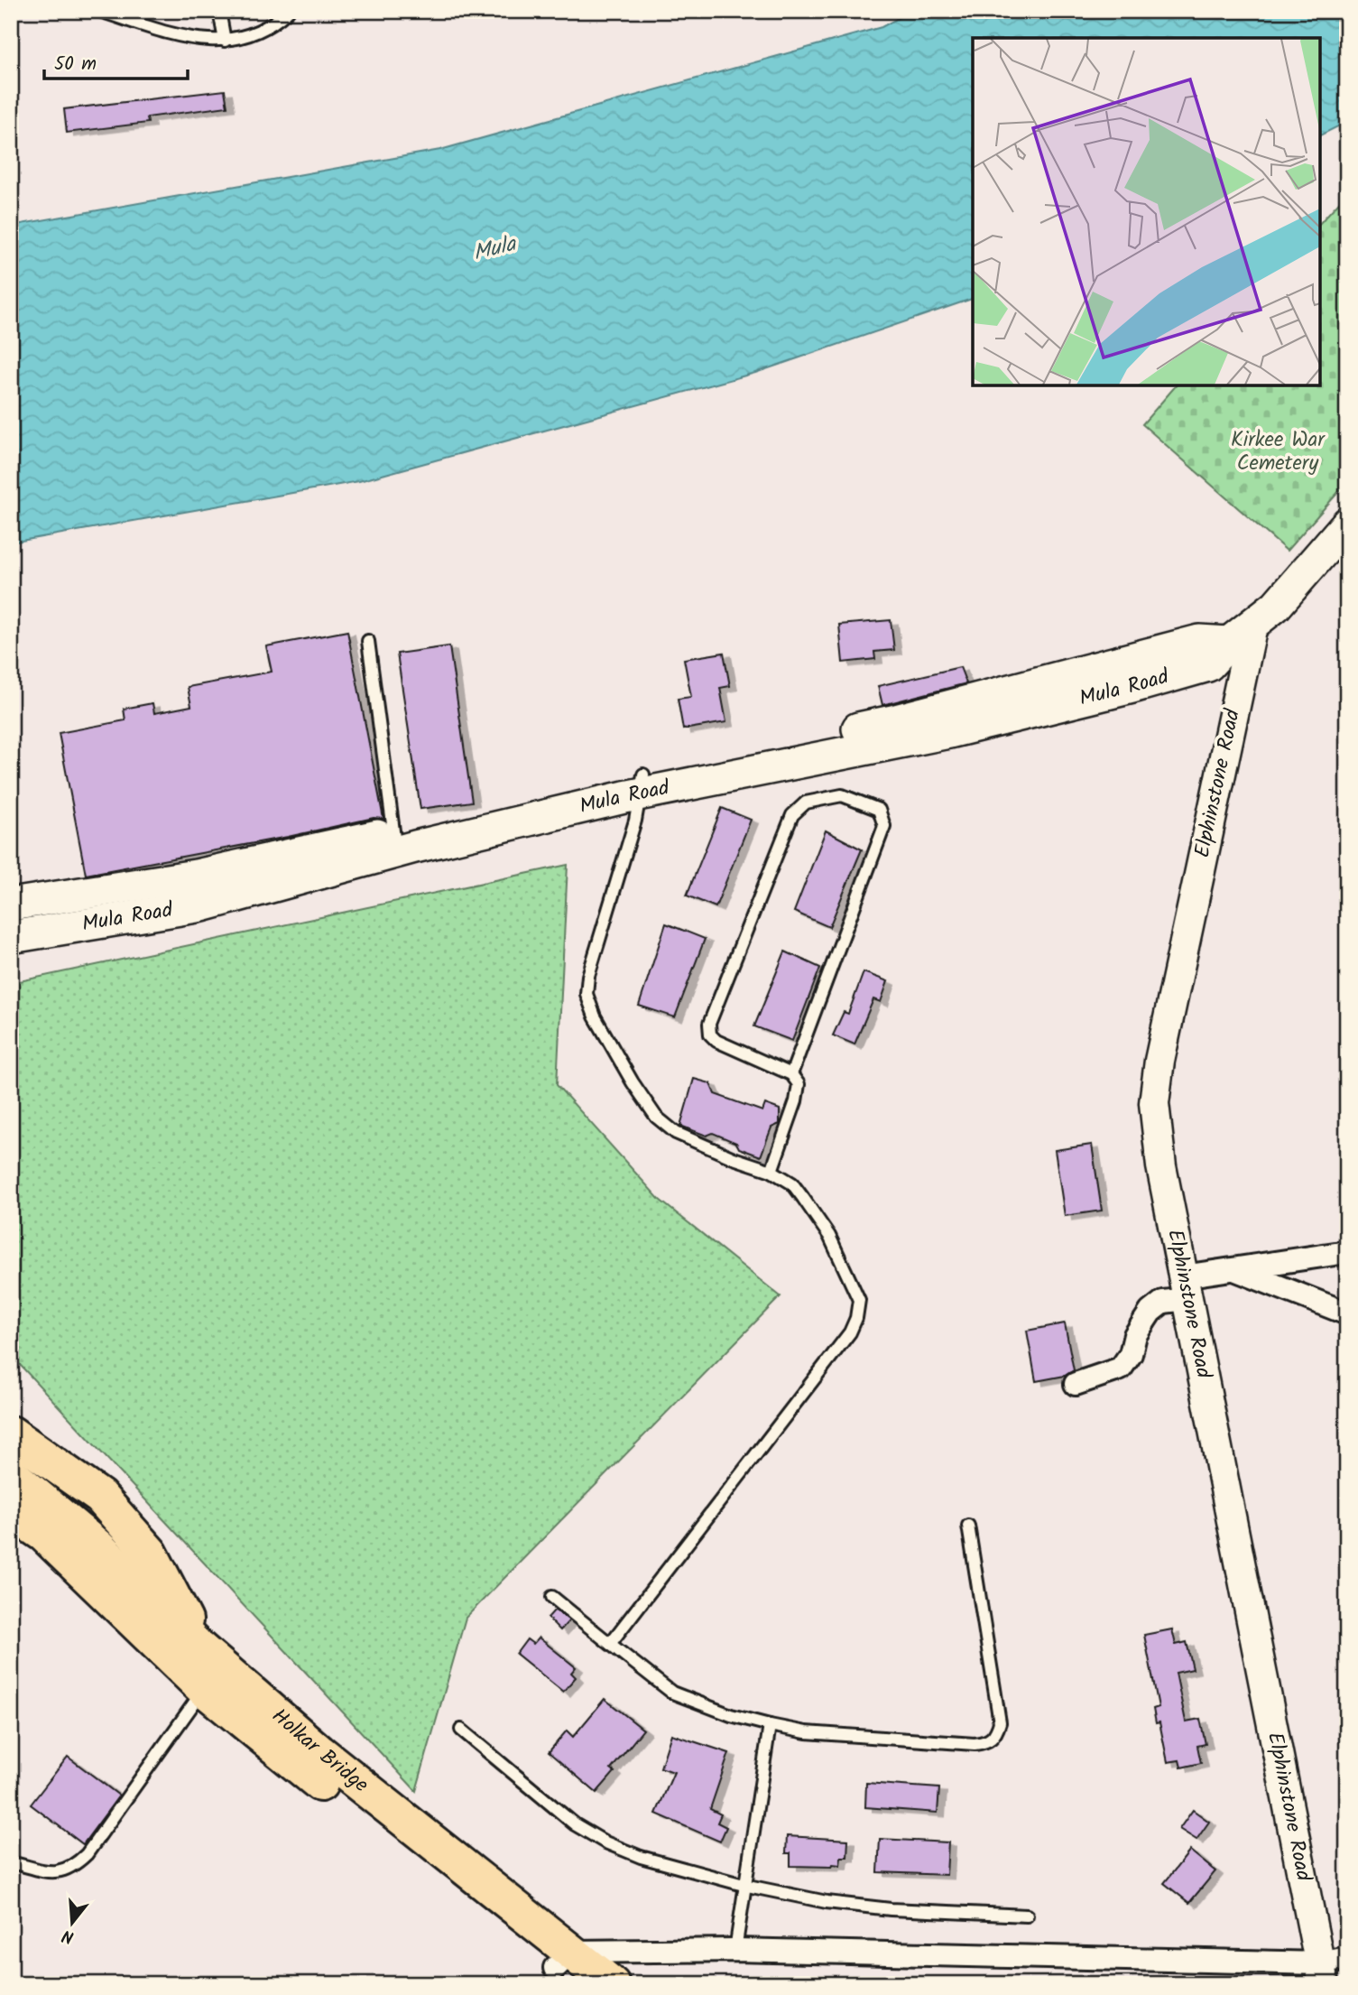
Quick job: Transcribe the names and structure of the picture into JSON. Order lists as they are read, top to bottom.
{
  "streets": {
    "main road": ["Mula Road", "Holkar Bridge"],
    "street": ["Elphinstone Road"]
  },
  "crossings": [
    ["Mula Road", "Elphinstone Road"]
  ],
  "water": ["Mula"],
  "parks": ["Kirkee War Cemetery"],
  "scale_bar": "50 m",
  "north": "bottom"
}
